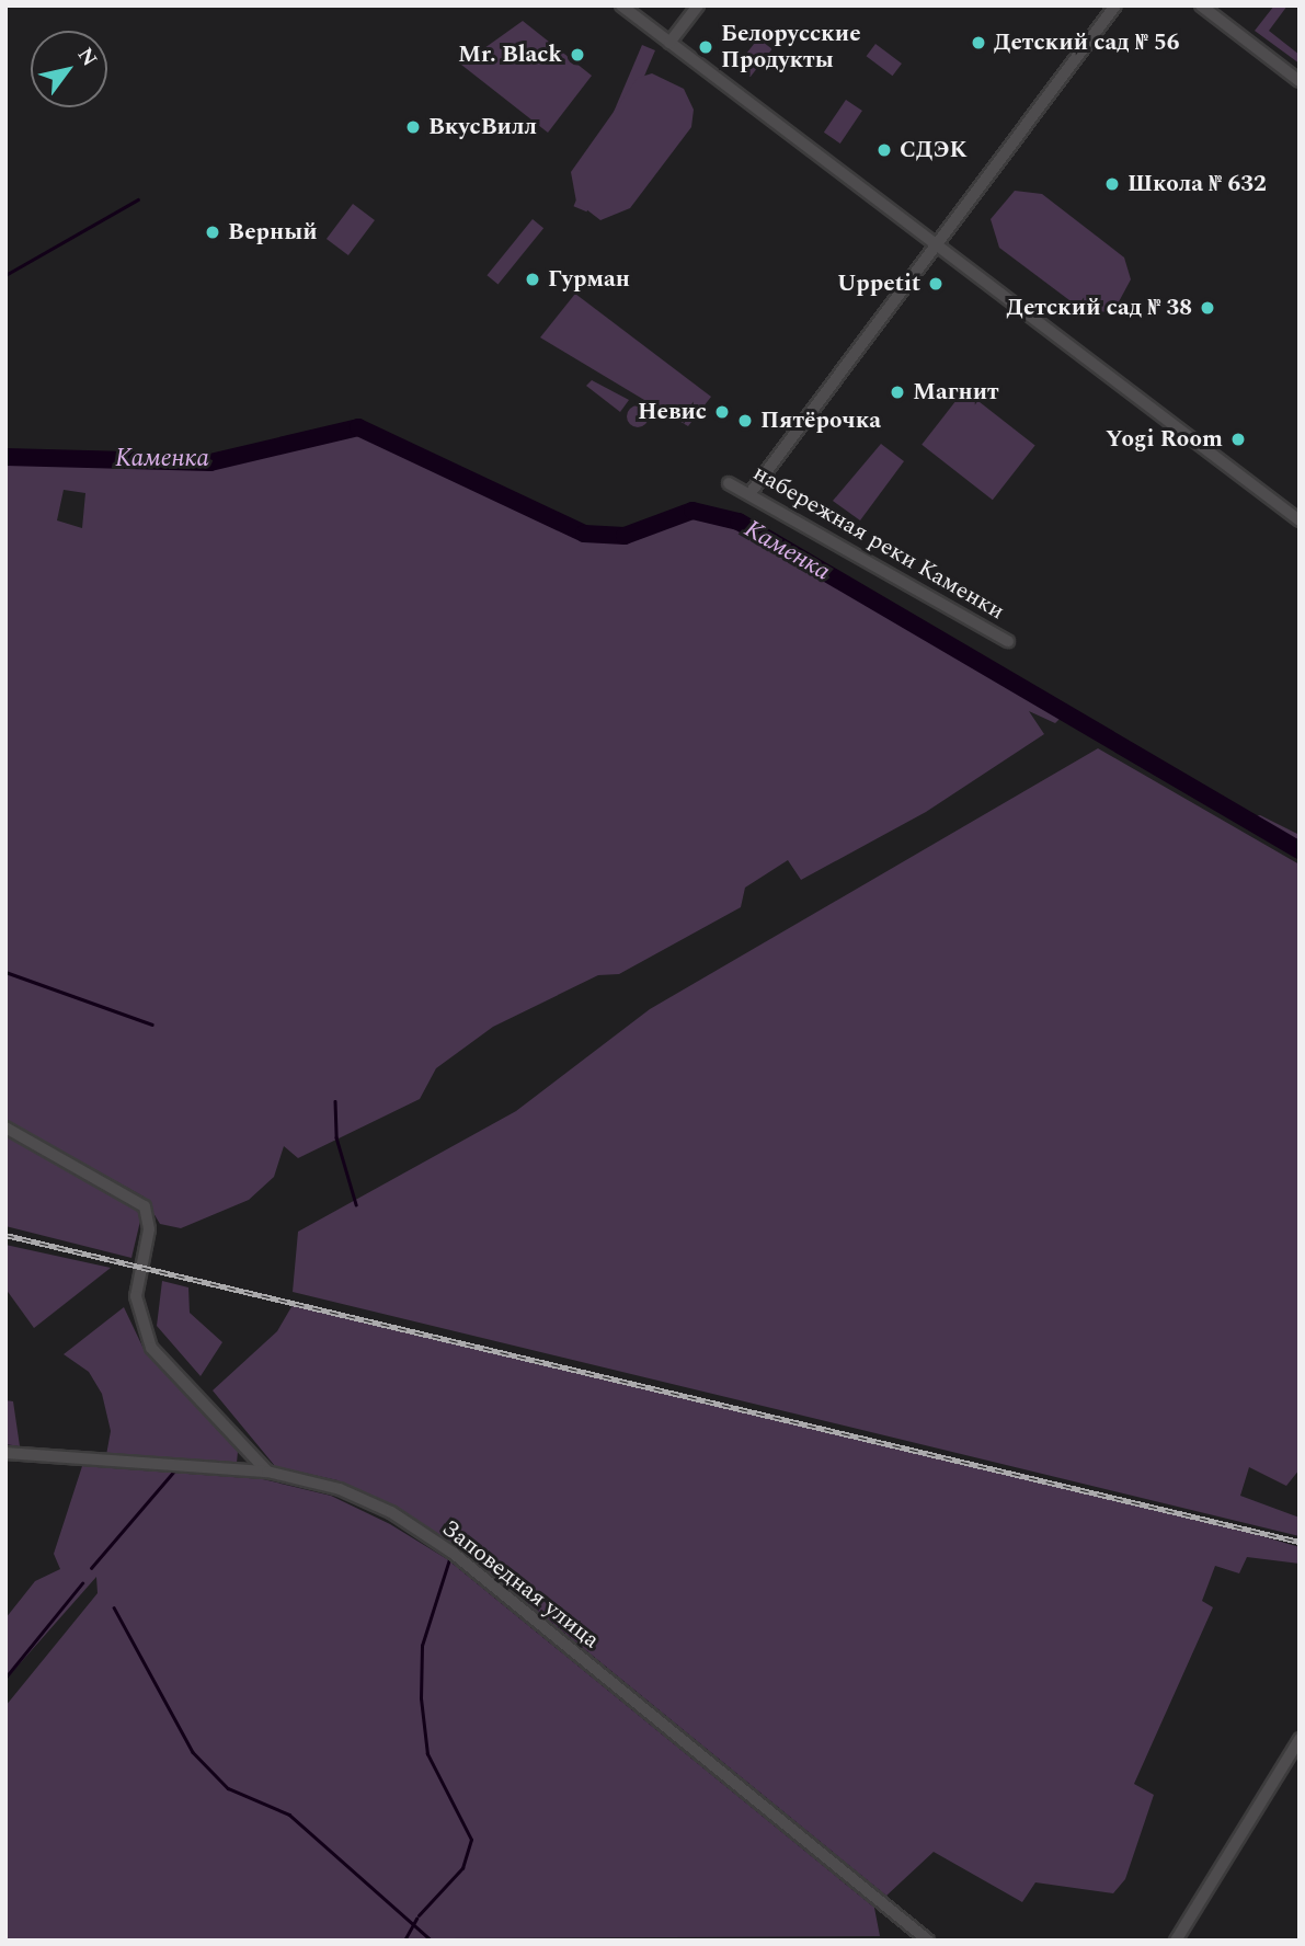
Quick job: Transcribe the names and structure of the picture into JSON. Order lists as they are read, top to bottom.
{
  "streets": {
    "street": ["набережная реки Каменки", "Заповедная улица"]
  },
  "water": ["Каменка"],
  "places": [
    "Детский сад № 56",
    "Белорусские Продукты",
    "Mr. Black",
    "ВкусВилл",
    "СДЭК",
    "Школа № 632",
    "Верный",
    "Гурман",
    "Uppetit",
    "Детский сад № 38",
    "Магнит",
    "Невис",
    "Пятёрочка",
    "Yogi Room"
  ],
  "north": "top right"
}
